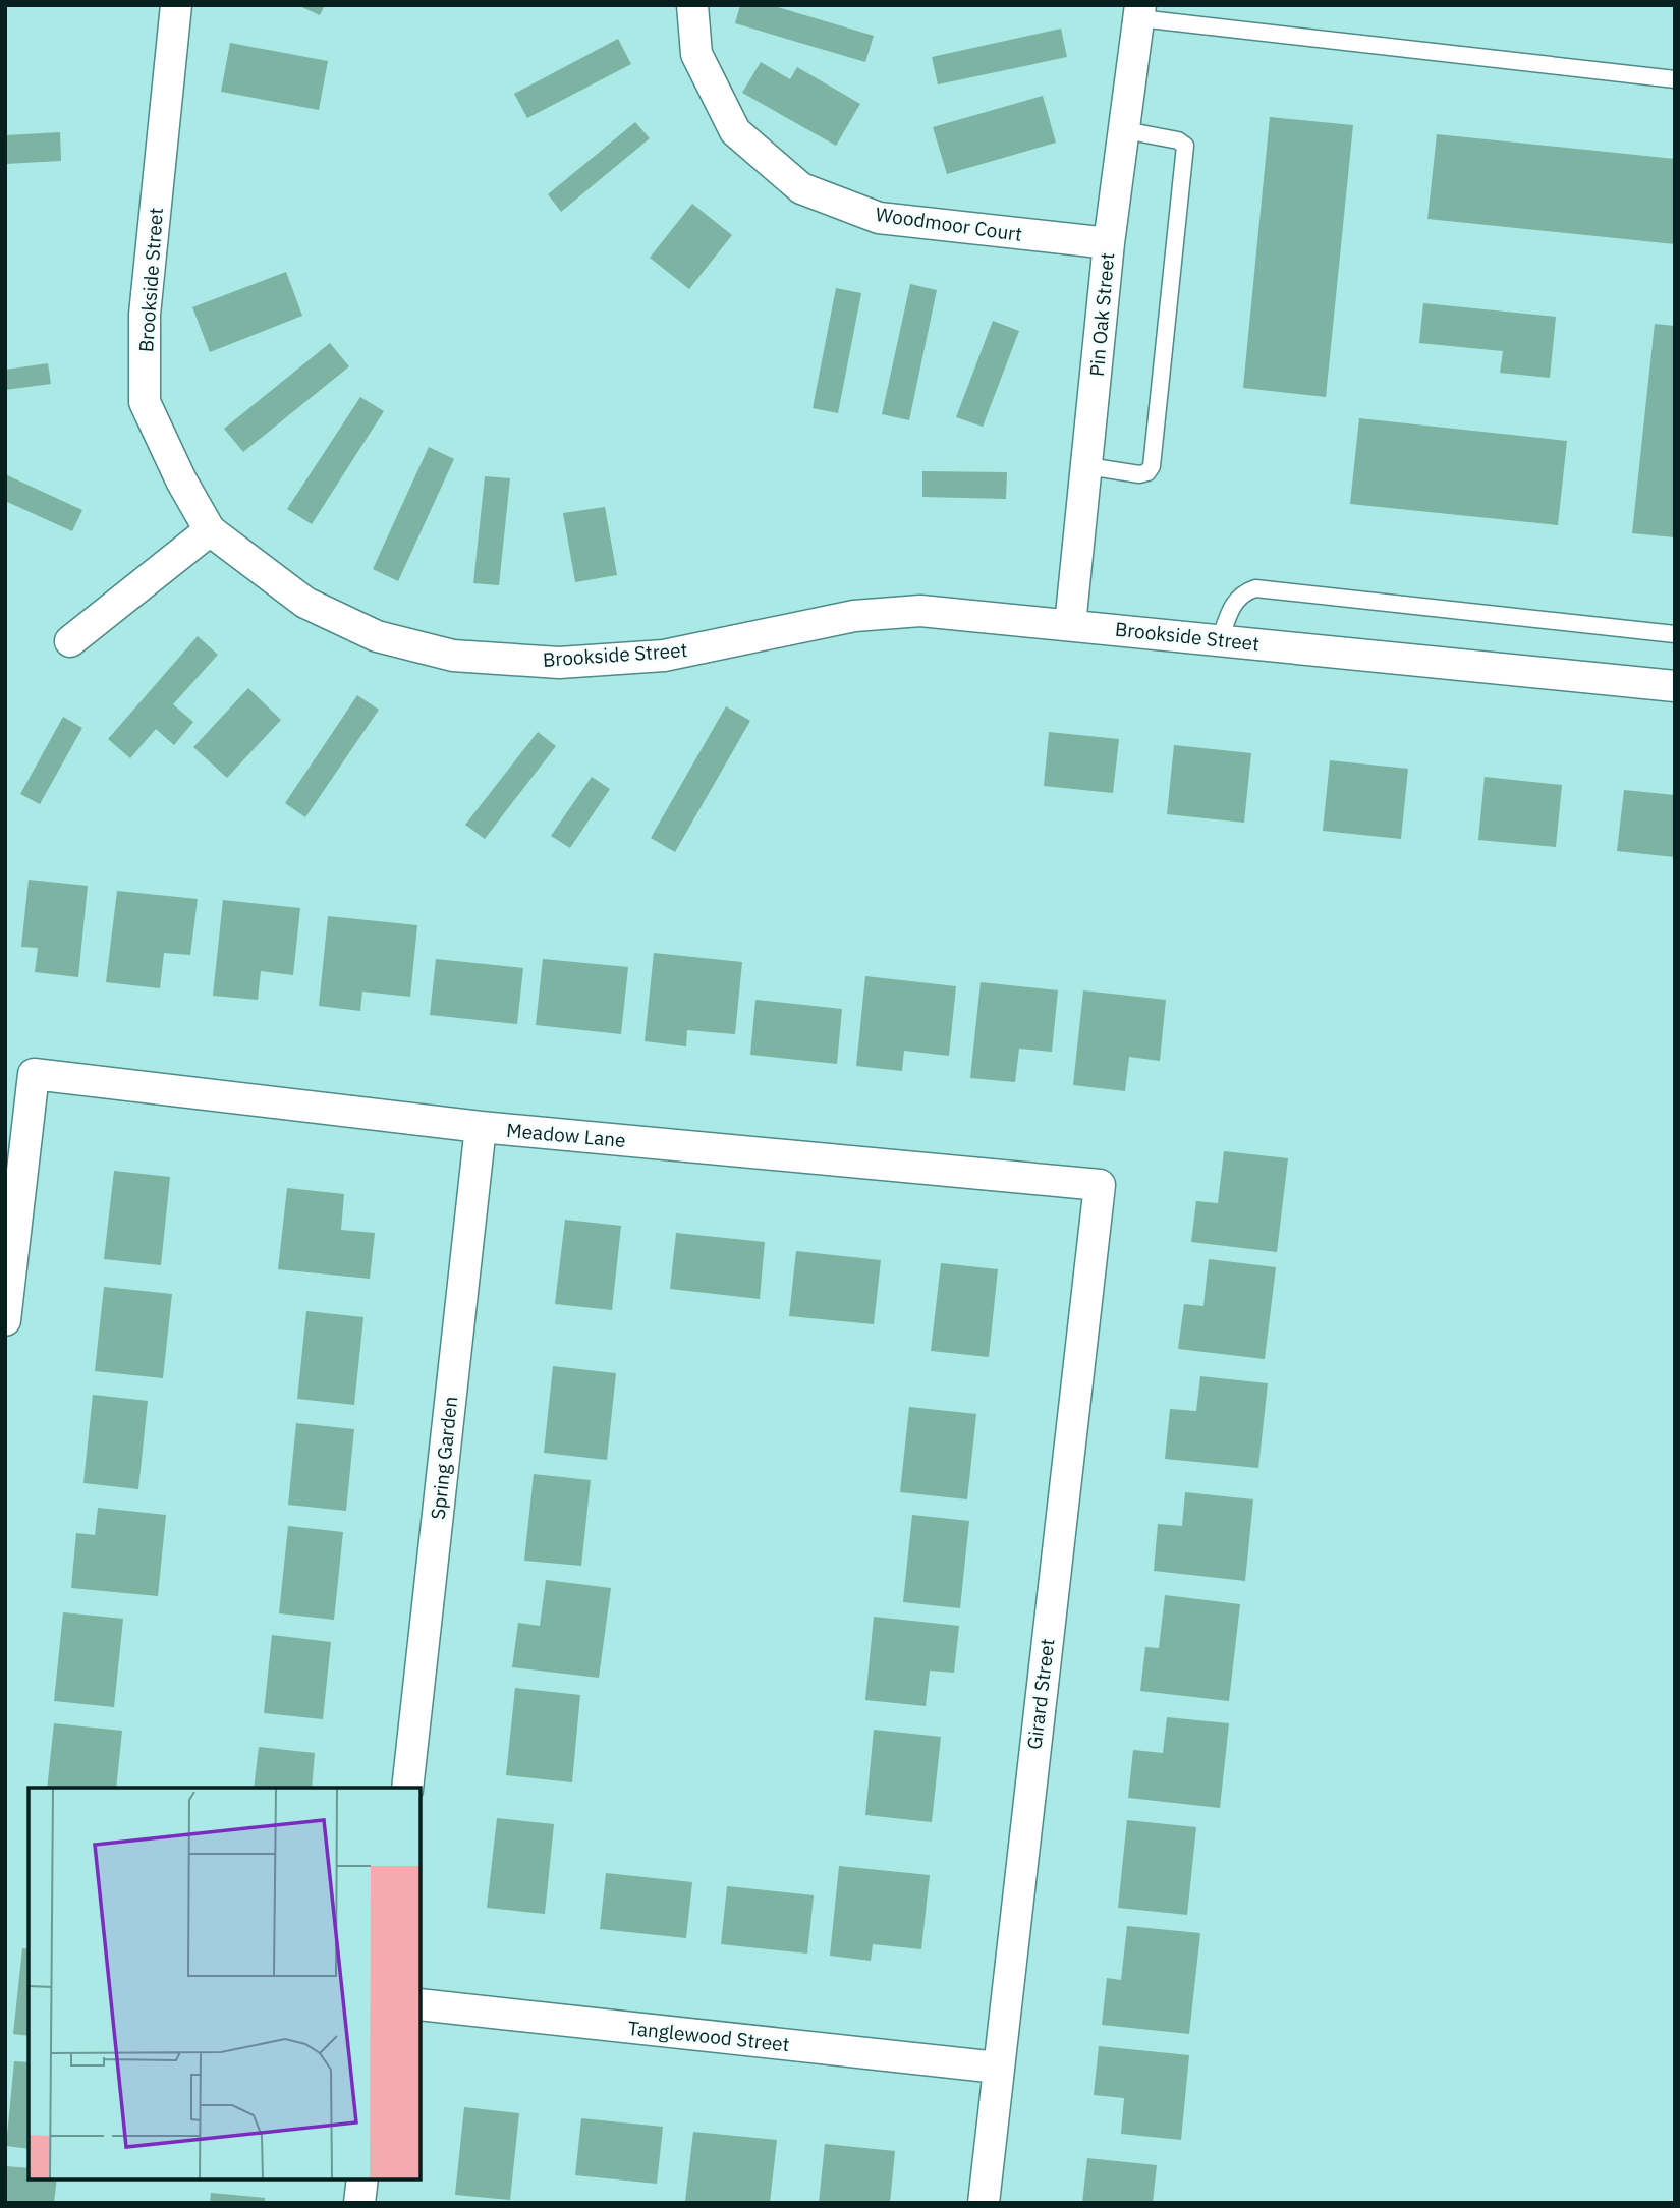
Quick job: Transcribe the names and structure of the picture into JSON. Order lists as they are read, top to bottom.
{
  "streets": {
    "street": [
      "Woodmoor Court",
      "Brookside Street",
      "Pin Oak Street",
      "Meadow Lane",
      "Spring Garden",
      "Girard Street",
      "Tanglewood Street"
    ]
  },
  "crossings": [
    ["Woodmoor Court", "Pin Oak Street"],
    ["Brookside Street", "Pin Oak Street"],
    ["Meadow Lane", "Spring Garden"],
    ["Meadow Lane", "Girard Street"],
    ["Girard Street", "Tanglewood Street"]
  ]
}
